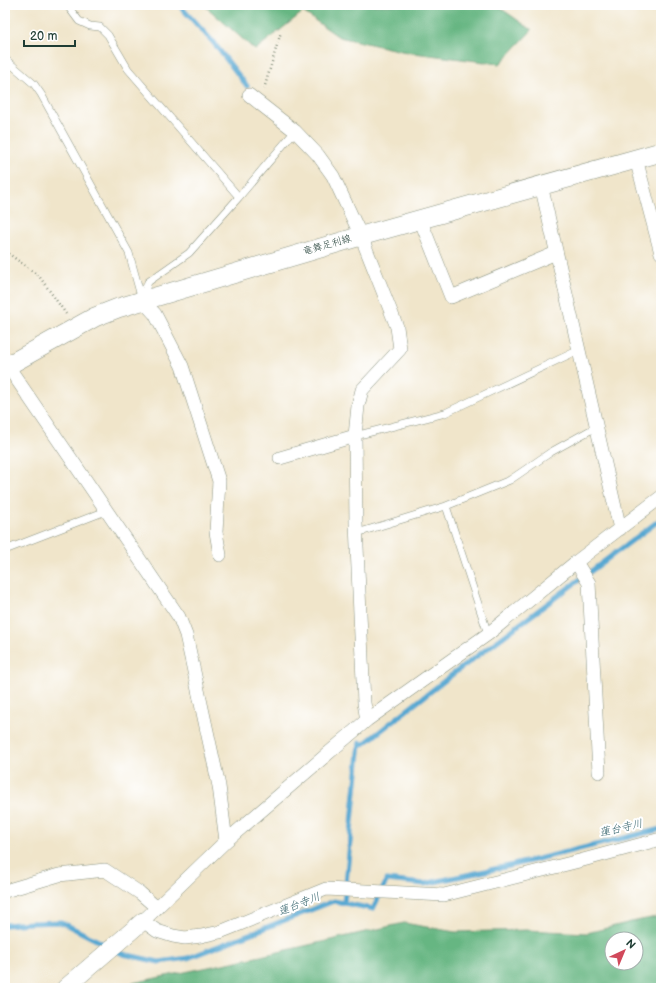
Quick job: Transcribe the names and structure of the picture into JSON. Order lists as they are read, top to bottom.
{
  "streets": {
    "main road": ["竜舞足利線"]
  },
  "water": ["蓮台寺川"],
  "scale_bar": "20 m",
  "north": "top right"
}
